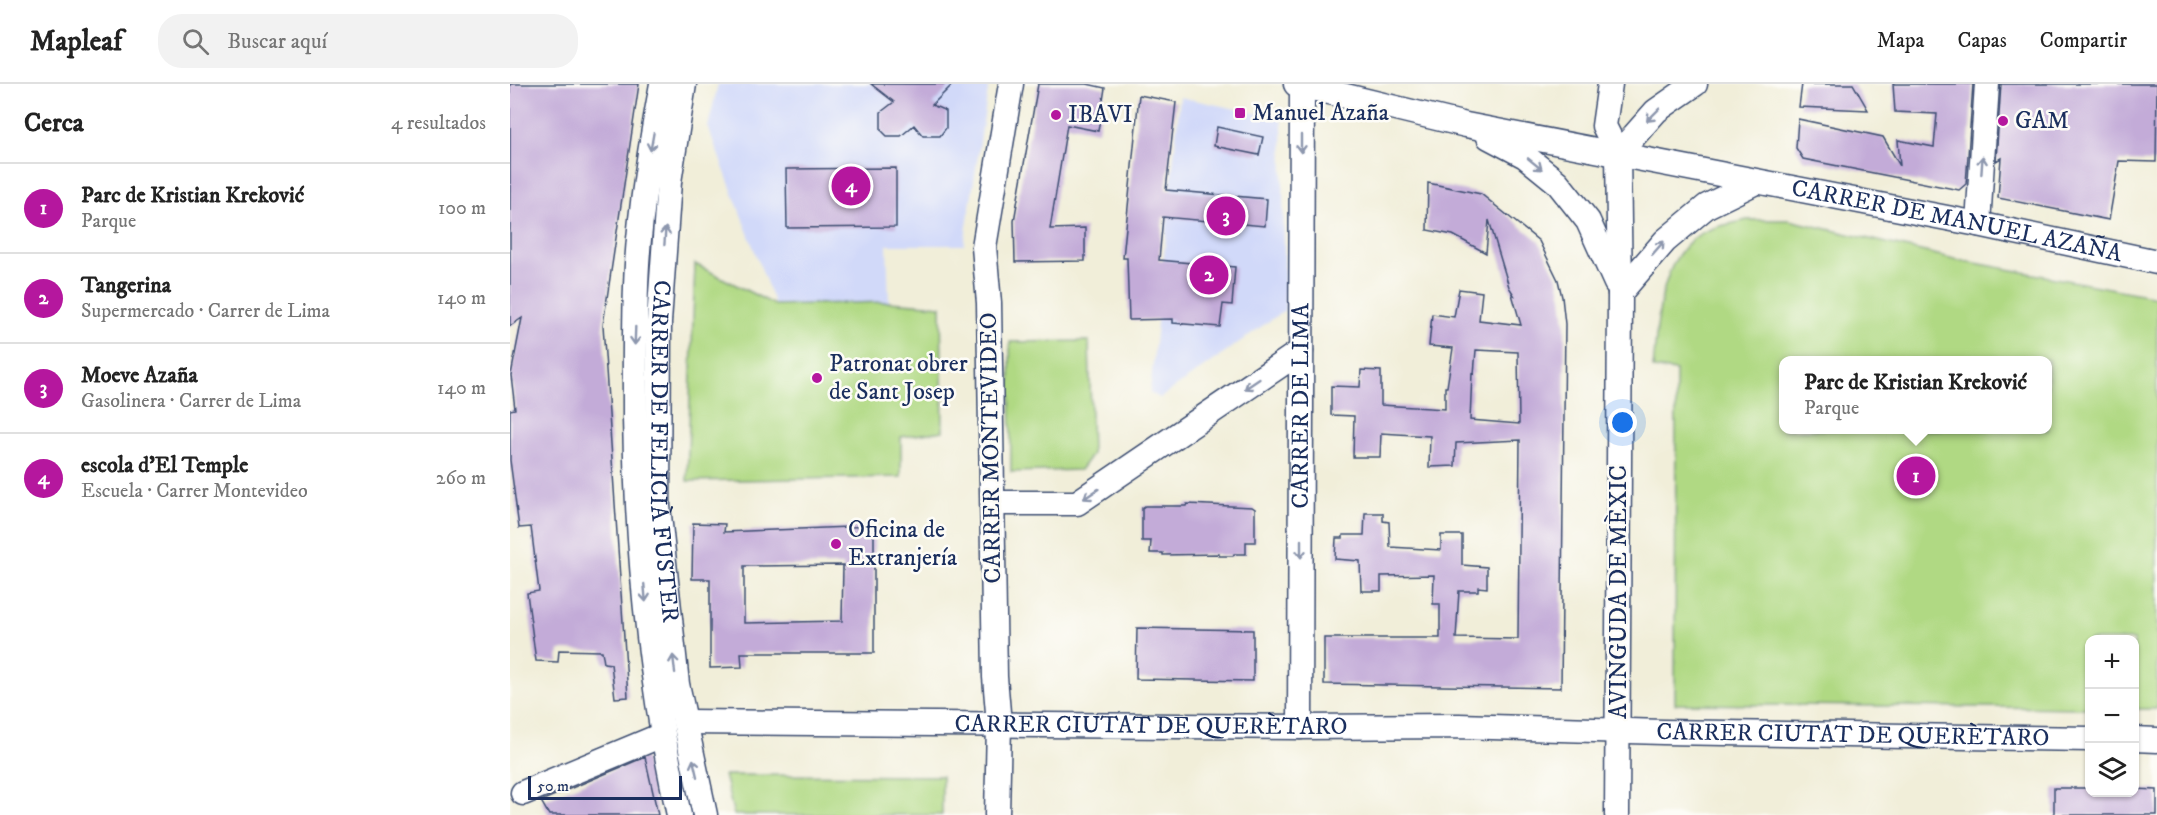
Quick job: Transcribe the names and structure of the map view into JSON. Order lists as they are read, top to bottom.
{
  "streets": {
    "street": [
      "CARRER DE MANUEL AZAÑA",
      "CARRER DE LIMA",
      "CARRER MONTEVIDEO",
      "CARRER DE FELICIÀ FUSTER",
      "AVINGUDA DE MÈXIC",
      "CARRER CIUTAT DE QUERÈTARO"
    ]
  },
  "crossings": [
    ["CARRER DE MANUEL AZAÑA", "CARRER DE LIMA"],
    ["CARRER DE MANUEL AZAÑA", "AVINGUDA DE MÈXIC"],
    ["CARRER DE LIMA", "CARRER CIUTAT DE QUERÈTARO"],
    ["CARRER MONTEVIDEO", "CARRER CIUTAT DE QUERÈTARO"],
    ["CARRER DE FELICIÀ FUSTER", "CARRER CIUTAT DE QUERÈTARO"],
    ["AVINGUDA DE MÈXIC", "CARRER CIUTAT DE QUERÈTARO"]
  ],
  "one_way": ["CARRER DE LIMA"],
  "places": {
    "transit": ["Manuel Azaña"],
    "other": [
      "IBAVI",
      "GAM",
      "Patronat obrer de Sant Josep",
      "Oficina de Extranjería"
    ]
  },
  "scale_bar": "50 m",
  "page": {
    "header": "Mapleaf",
    "search": "Buscar aquí",
    "nav": ["Mapa", "Capas", "Compartir"],
    "heading": ["Cerca", "4 resultados"],
    "list": [
      {
        "mark": "1",
        "name": "Parc de Kristian Kreković",
        "note": "Parque",
        "value": "100 m"
      },
      {
        "mark": "2",
        "name": "Tangerina",
        "note": "Supermercado · Carrer de Lima",
        "value": "140 m"
      },
      {
        "mark": "3",
        "name": "Moeve Azaña",
        "note": "Gasolinera · Carrer de Lima",
        "value": "140 m"
      },
      {
        "mark": "4",
        "name": "escola d'El Temple",
        "note": "Escuela · Carrer Montevideo",
        "value": "260 m"
      }
    ],
    "pins": [
      "4",
      "3",
      "2",
      "1"
    ],
    "popup": ["Parc de Kristian Kreković", "Parque"],
    "map_buttons": ["+", "−"],
    "scale": "50 m"
  }
}
